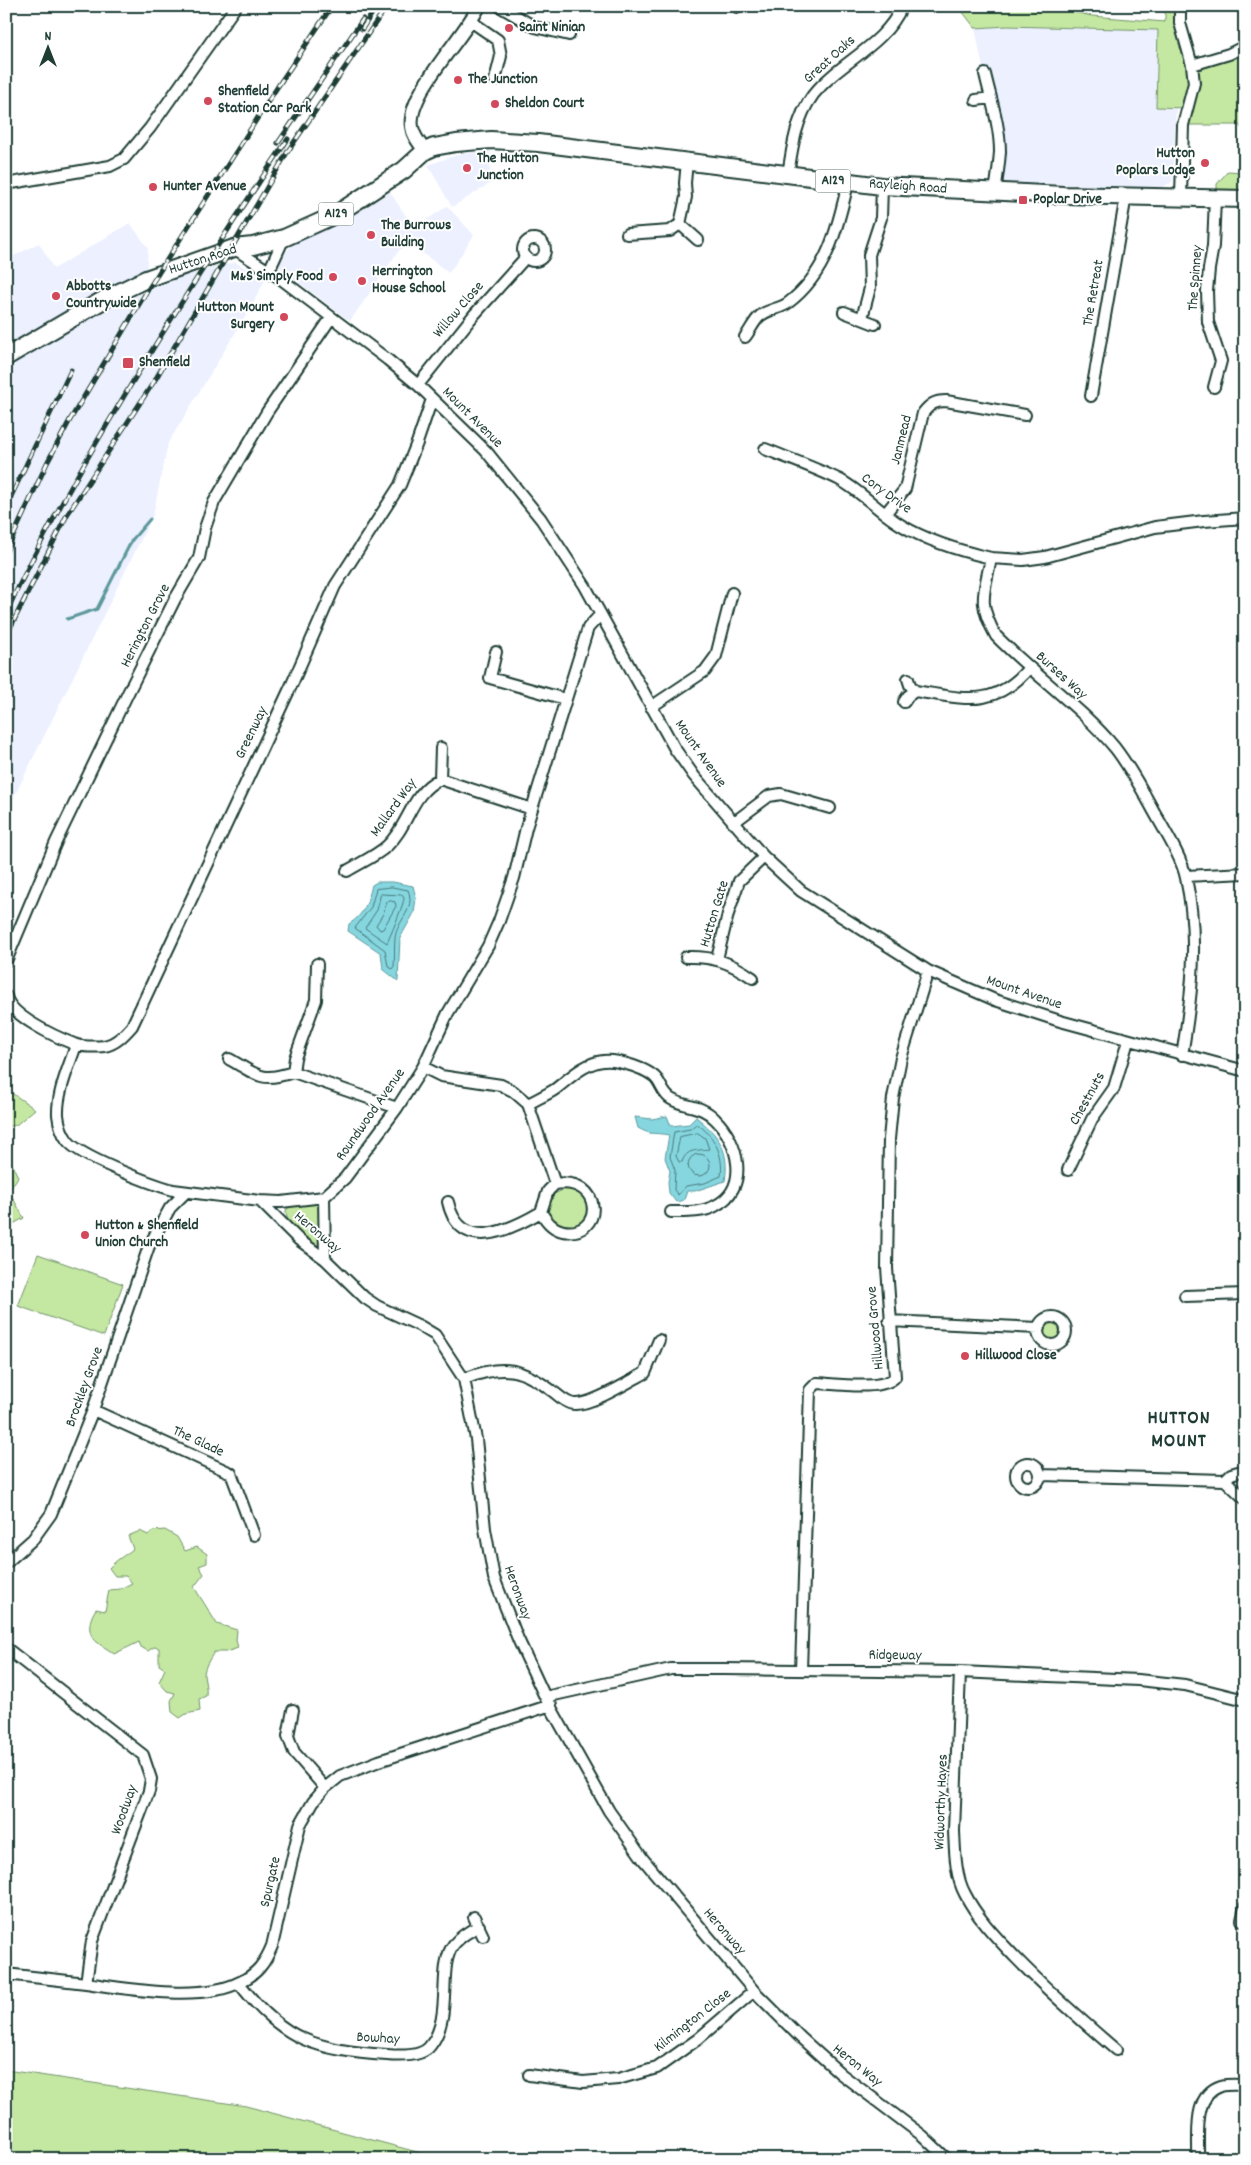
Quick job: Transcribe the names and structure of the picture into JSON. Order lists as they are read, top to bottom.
{
  "streets": {
    "main road": ["A129", "Rayleigh Road", "Hutton Road"],
    "street": [
      "Great Oaks",
      "The Spinney",
      "The Retreat",
      "Willow Close",
      "Mount Avenue",
      "Janmead",
      "Cory Drive",
      "Herington Grove",
      "Burses Way",
      "Greenway",
      "Mallard Way",
      "Hutton Gate",
      "Chestnuts",
      "Roundwood Avenue",
      "Heronway",
      "Hillwood Grove",
      "Brockley Grove",
      "The Glade",
      "Ridgeway",
      "Widworthy Hayes",
      "Woodway",
      "Spurgate",
      "Kilmington Close",
      "Bowhay",
      "Heron Way"
    ]
  },
  "crossings": [
    ["Great Oaks", "Rayleigh Road"],
    ["Rayleigh Road", "Hutton Road"],
    ["Rayleigh Road", "The Spinney"],
    ["Rayleigh Road", "The Retreat"],
    ["Hutton Road", "Mount Avenue"],
    ["Willow Close", "Mount Avenue"],
    ["Mount Avenue", "Herington Grove"],
    ["Mount Avenue", "Burses Way"],
    ["Mount Avenue", "Greenway"],
    ["Mount Avenue", "Hutton Gate"],
    ["Mount Avenue", "Chestnuts"],
    ["Mount Avenue", "Roundwood Avenue"],
    ["Mount Avenue", "Hillwood Grove"],
    ["Janmead", "Cory Drive"],
    ["Cory Drive", "Burses Way"],
    ["Mallard Way", "Roundwood Avenue"],
    ["Heronway", "Ridgeway"],
    ["Heronway", "Spurgate"],
    ["Heronway", "Kilmington Close"],
    ["Heronway", "Heron Way"],
    ["Hillwood Grove", "Ridgeway"],
    ["Brockley Grove", "The Glade"],
    ["Ridgeway", "Widworthy Hayes"],
    ["Ridgeway", "Spurgate"],
    ["Woodway", "Spurgate"],
    ["Spurgate", "Bowhay"],
    ["Kilmington Close", "Heron Way"]
  ],
  "districts": ["HUTTON MOUNT"],
  "places": {
    "other": [
      "Saint Ninian",
      "The Junction",
      "Shenfield Station Car Park",
      "Sheldon Court",
      "Hutton Poplars Lodge",
      "The Hutton Junction",
      "Hunter Avenue",
      "The Burrows Building",
      "M&S Simply Food",
      "Herrington House School",
      "Abbotts Countrywide",
      "Hutton Mount Surgery",
      "Hutton & Shenfield Union Church",
      "Hillwood Close"
    ],
    "transit": ["Poplar Drive", "Shenfield"]
  },
  "north": "top"
}
